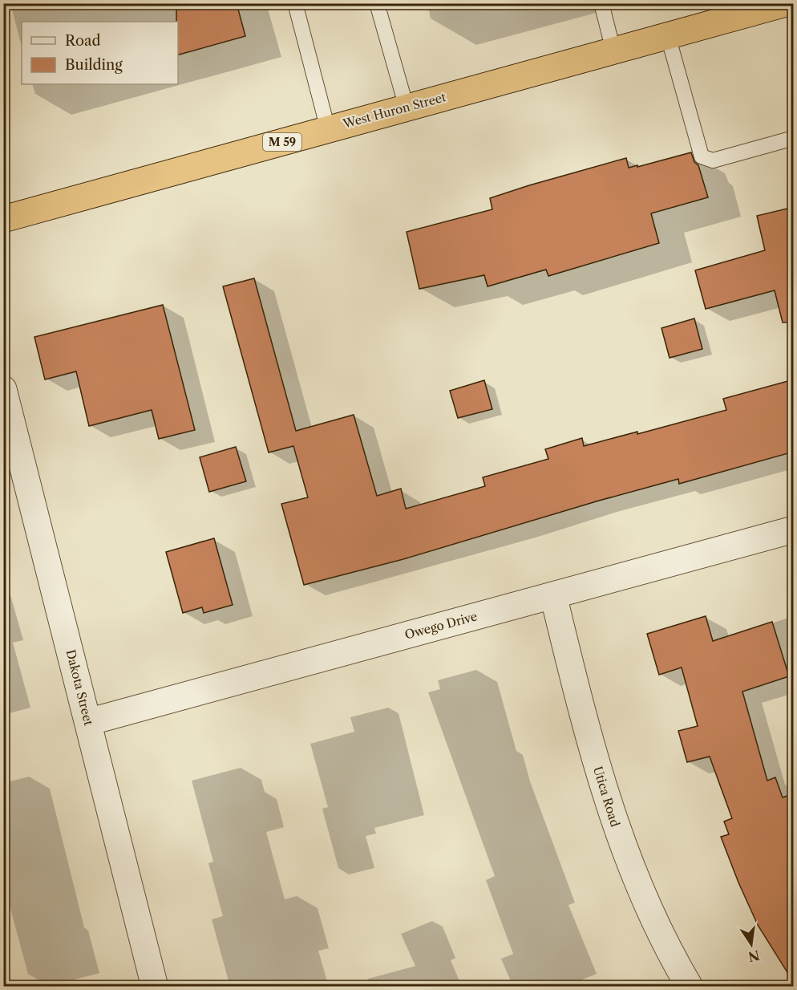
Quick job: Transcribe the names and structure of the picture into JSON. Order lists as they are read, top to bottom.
{
  "streets": {
    "highway": ["West Huron Street", "M 59"],
    "street": ["Owego Drive", "Dakota Street", "Utica Road"]
  },
  "crossings": [
    ["Owego Drive", "Dakota Street"],
    ["Owego Drive", "Utica Road"]
  ],
  "legend": ["Road", "Building"],
  "north": "bottom"
}
